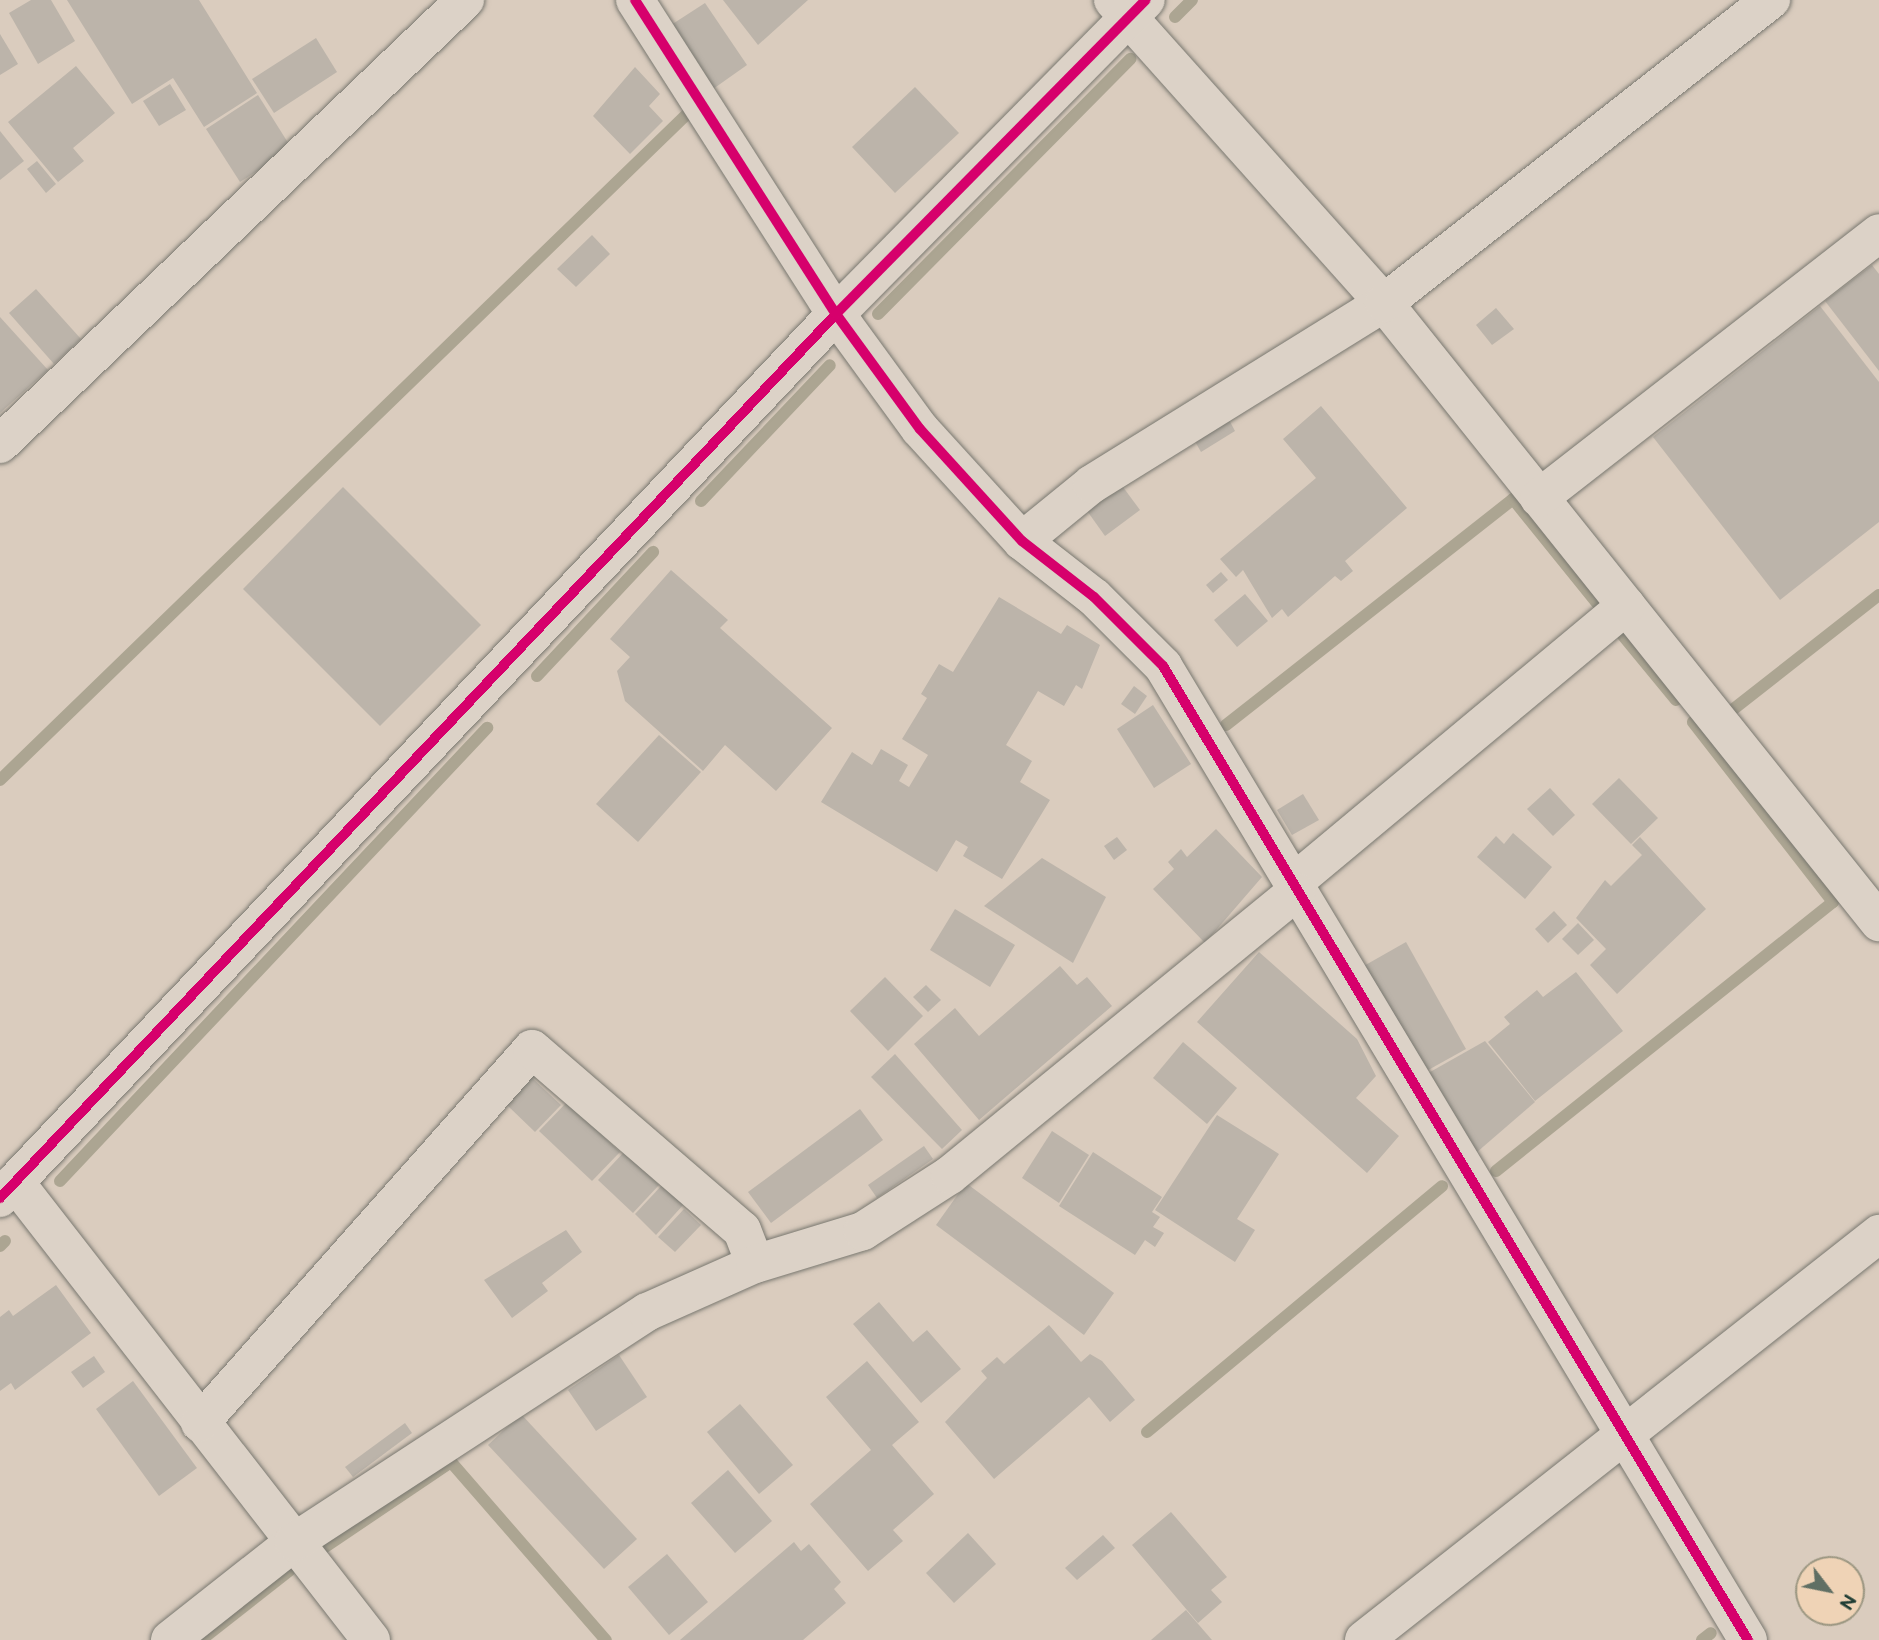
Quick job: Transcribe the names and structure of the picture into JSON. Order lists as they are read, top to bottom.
{
  "north": "bottom right"
}
